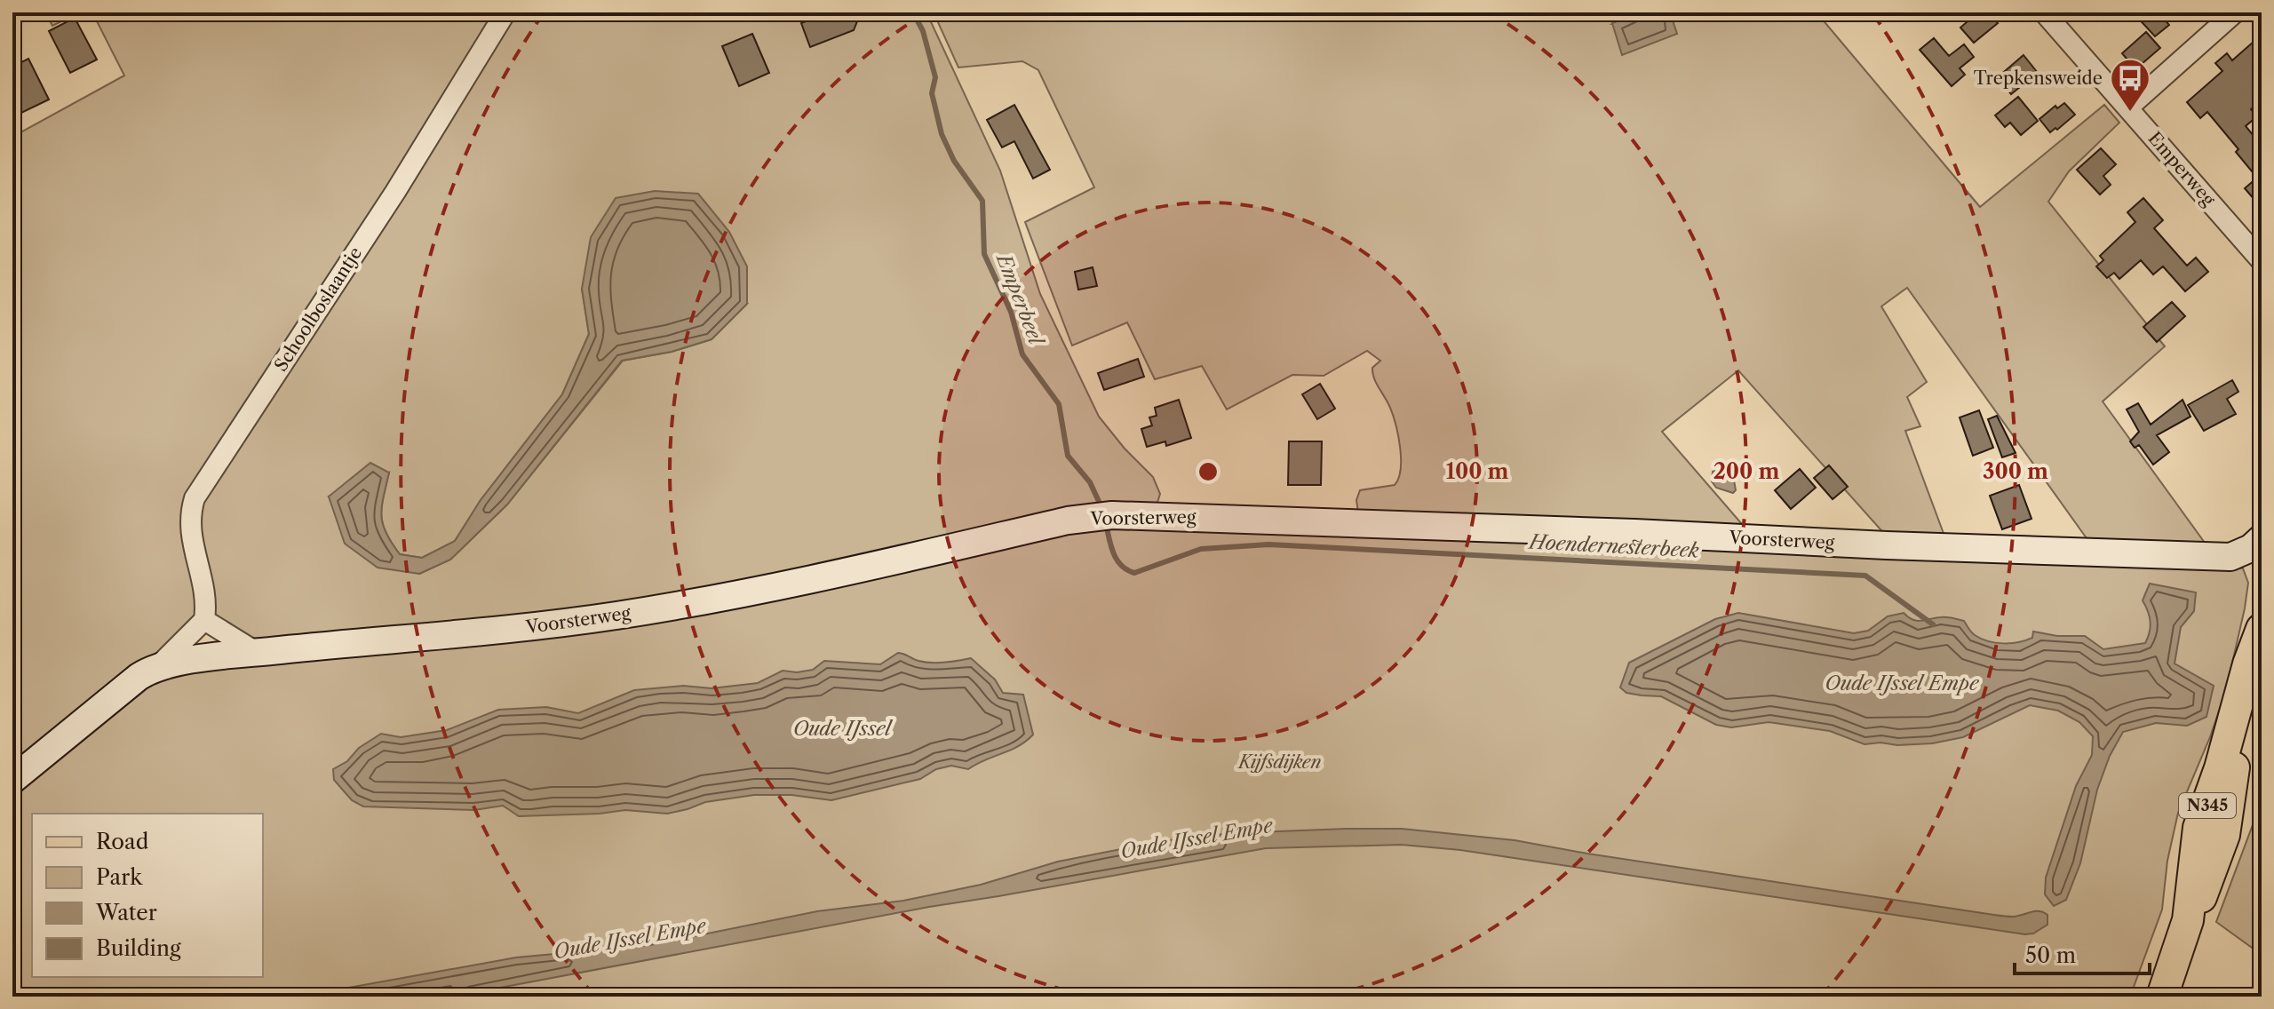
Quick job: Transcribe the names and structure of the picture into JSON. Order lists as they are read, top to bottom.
{
  "streets": {
    "main road": ["N345"],
    "street": ["Emperweg", "Schoolboslaantje", "Voorsterweg"]
  },
  "water": [
    "Emperbeel",
    "Hoendernesterbeek",
    "Oude IJssel Empe",
    "Oude IJssel"
  ],
  "parks": ["Kijfsdijken"],
  "places": {
    "bus stop": ["Trepkensweide"]
  },
  "legend": [
    "Road",
    "Park",
    "Water",
    "Building"
  ],
  "scale_bar": "50 m",
  "rings": ["100 m", "200 m", "300 m"]
}
